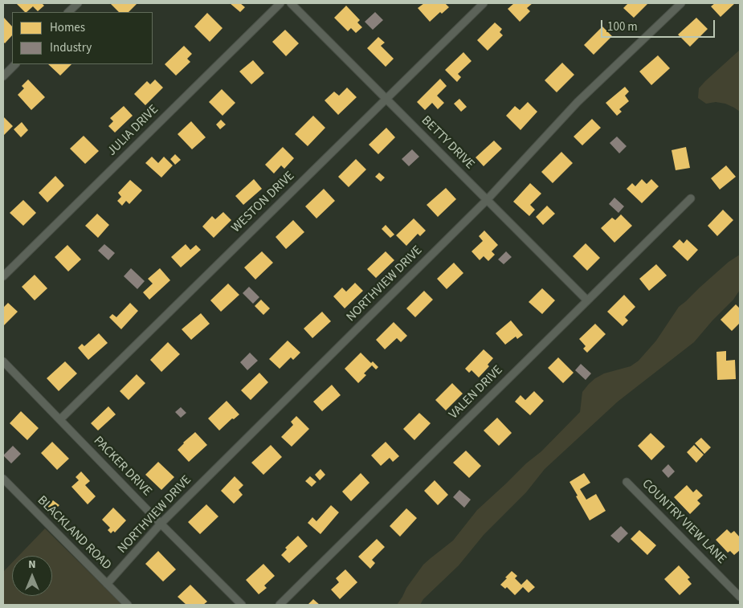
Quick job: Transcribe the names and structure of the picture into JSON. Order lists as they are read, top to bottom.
{
  "streets": {
    "street": [
      "JULIA DRIVE",
      "BETTY DRIVE",
      "WESTON DRIVE",
      "NORTHVIEW DRIVE",
      "VALEN DRIVE",
      "PACKER DRIVE",
      "COUNTRY VIEW LANE",
      "BLACKLAND ROAD"
    ]
  },
  "crossings": [
    ["BETTY DRIVE", "WESTON DRIVE"],
    ["BETTY DRIVE", "NORTHVIEW DRIVE"],
    ["BETTY DRIVE", "VALEN DRIVE"],
    ["WESTON DRIVE", "PACKER DRIVE"],
    ["NORTHVIEW DRIVE", "PACKER DRIVE"],
    ["NORTHVIEW DRIVE", "BLACKLAND ROAD"]
  ],
  "legend": ["Homes", "Industry"],
  "scale_bar": "100 m",
  "north": "top"
}
